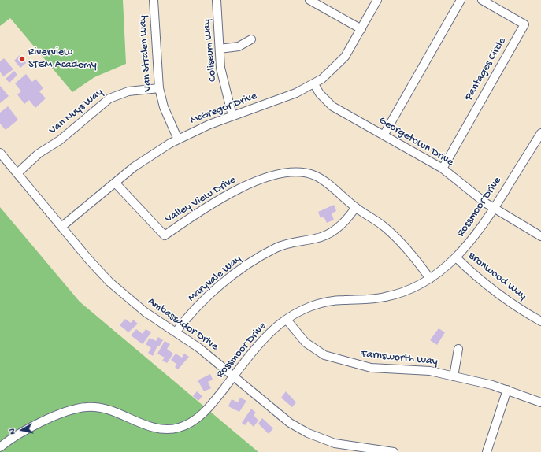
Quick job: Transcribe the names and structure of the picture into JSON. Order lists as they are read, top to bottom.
{
  "streets": {
    "street": [
      "Coliseum Way",
      "Van Stralen Way",
      "Pantages Circle",
      "McGregor Drive",
      "Van Nuys Way",
      "Georgetown Drive",
      "Valley View Drive",
      "Rossmoor Drive",
      "Bronwood Way",
      "Maryvale Way",
      "Ambassador Drive",
      "Farnsworth Way"
    ]
  },
  "crossings": [
    ["Coliseum Way", "McGregor Drive"],
    ["Van Stralen Way", "McGregor Drive"],
    ["Van Stralen Way", "Van Nuys Way"],
    ["Pantages Circle", "Georgetown Drive"],
    ["McGregor Drive", "Georgetown Drive"],
    ["McGregor Drive", "Valley View Drive"],
    ["McGregor Drive", "Ambassador Drive"],
    ["Van Nuys Way", "Ambassador Drive"],
    ["Georgetown Drive", "Rossmoor Drive"],
    ["Valley View Drive", "Rossmoor Drive"],
    ["Valley View Drive", "Maryvale Way"],
    ["Rossmoor Drive", "Bronwood Way"],
    ["Rossmoor Drive", "Ambassador Drive"],
    ["Rossmoor Drive", "Farnsworth Way"],
    ["Maryvale Way", "Ambassador Drive"]
  ],
  "places": ["Riverview STEM Academy"],
  "north": "left"
}
